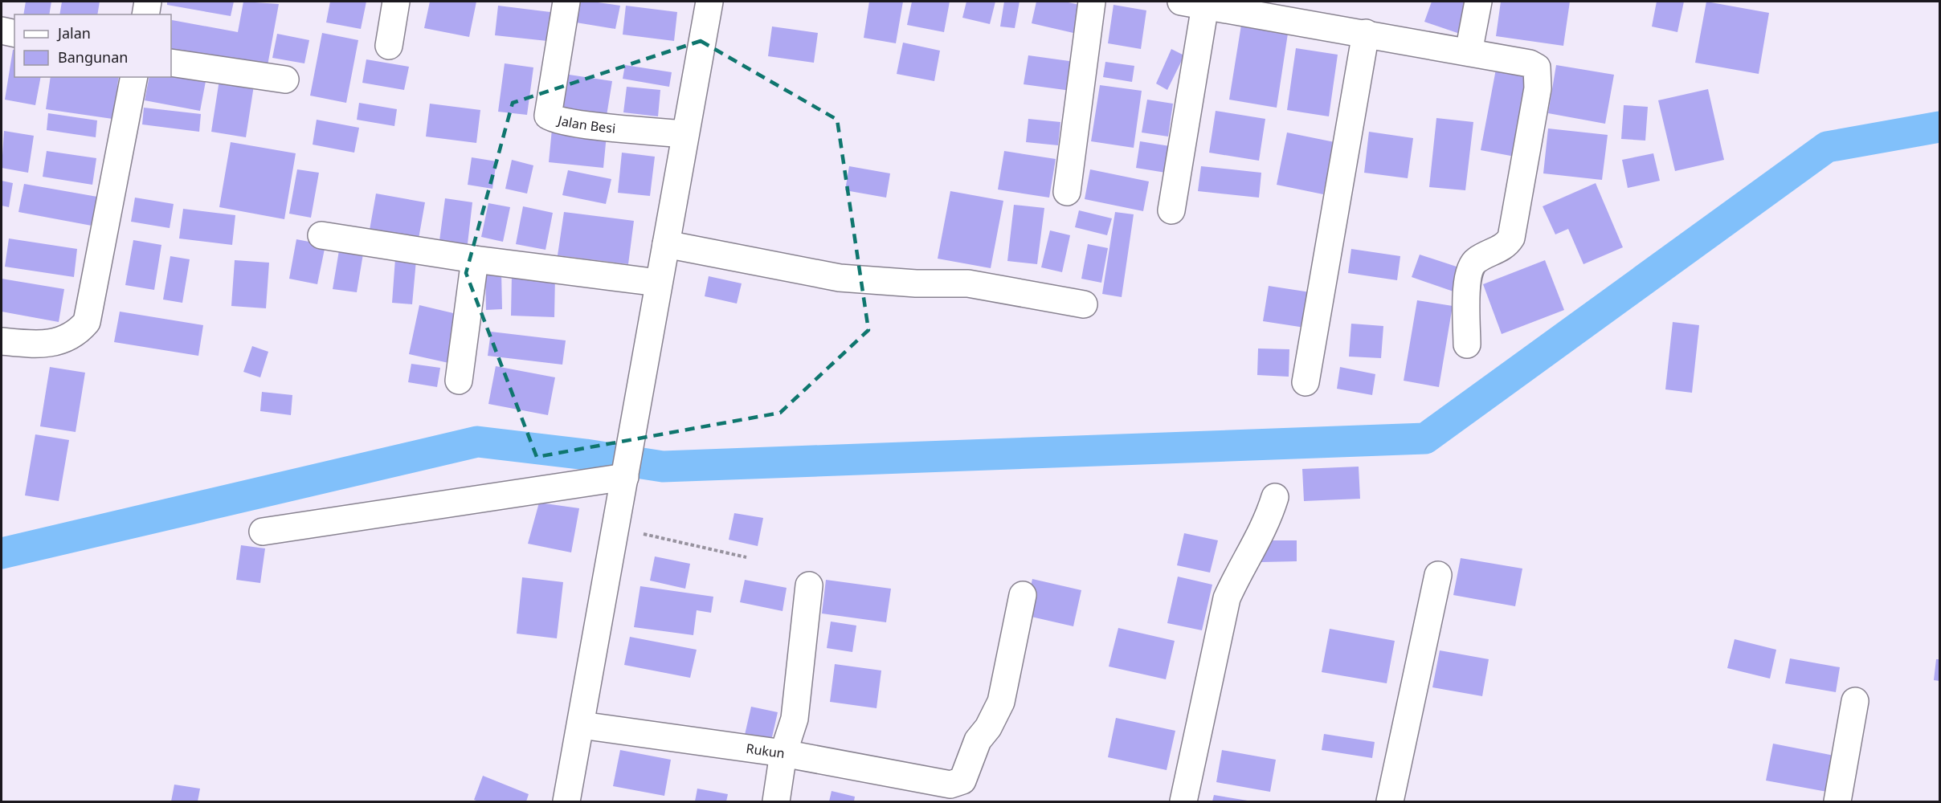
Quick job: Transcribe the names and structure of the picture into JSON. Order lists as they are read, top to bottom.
{
  "streets": {
    "street": ["Jalan Besi", "Rukun"]
  },
  "legend": ["Jalan", "Bangunan"]
}
